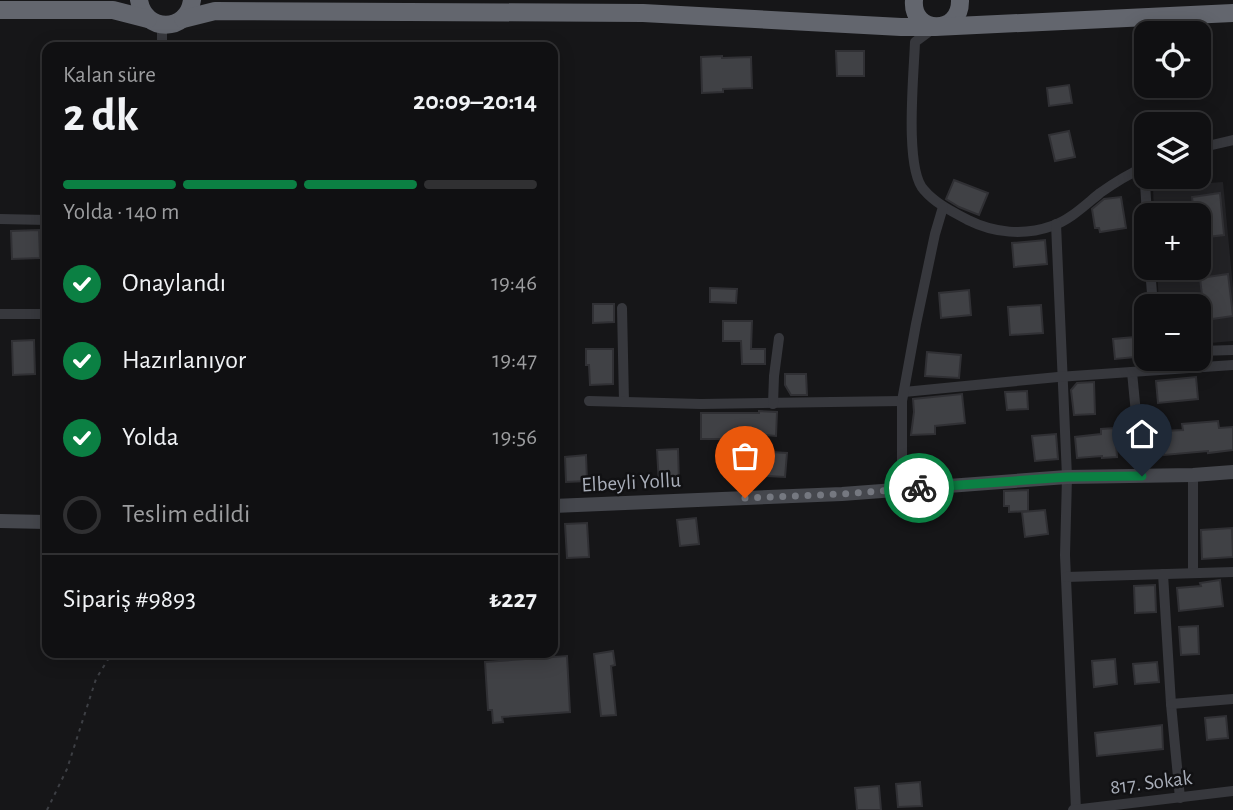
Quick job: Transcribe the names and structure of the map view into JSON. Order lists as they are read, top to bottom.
{
  "streets": {
    "street": ["Elbeyli Yollu", "817. Sokak"]
  },
  "page": {
    "map_buttons": ["+", "−"],
    "heading": ["2 dk", "Kalan süre", "20:09–20:14"],
    "panel": ["Sipariş #9893", "₺227"],
    "bar": "Yolda · 140 m",
    "list": [
      ["Onaylandı", "19:46"],
      ["Hazırlanıyor", "19:47"],
      ["Yolda", "19:56"],
      "Teslim edildi"
    ]
  }
}
